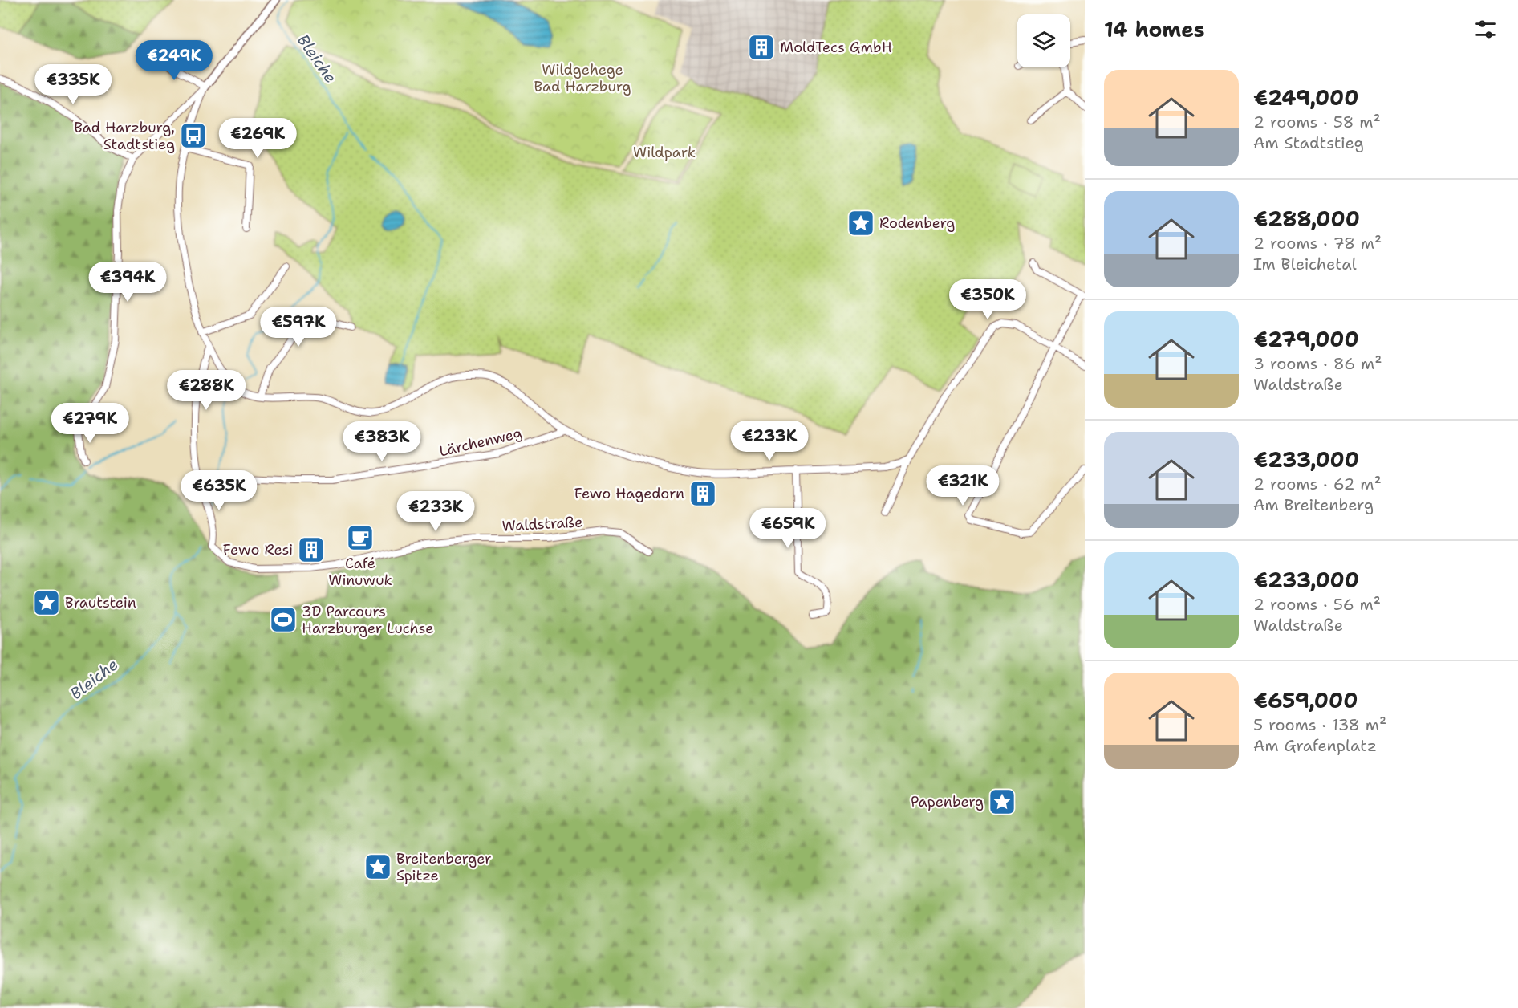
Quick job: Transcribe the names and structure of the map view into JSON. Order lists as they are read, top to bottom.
{
  "streets": {
    "street": ["Lärchenweg", "Waldstraße"]
  },
  "crossings": [
    ["Lärchenweg", "Waldstraße"]
  ],
  "water": ["Bleiche"],
  "parks": ["Wildgehege Bad Harzburg", "Wildpark"],
  "places": {
    "building": ["MoldTecs GmbH", "Fewo Hagedorn", "Fewo Resi"],
    "bus stop": ["Bad Harzburg, Stadtstieg"],
    "place": [
      "Rodenberg",
      "Brautstein",
      "Papenberg",
      "Breitenberger Spitze"
    ],
    "cafe": ["Café Winuwuk"],
    "sports": ["3D Parcours Harzburger Luchse"]
  },
  "page": {
    "heading": "14 homes",
    "price": [
      "€249K",
      "€335K",
      "€269K",
      "€394K",
      "€350K",
      "€597K",
      "€288K",
      "€279K",
      "€233K",
      "€383K",
      "€321K",
      "€635K",
      "€233K",
      "€659K"
    ],
    "list": [
      {
        "name": "€249,000",
        "note": "2 rooms · 58 m² · Am Stadtstieg"
      },
      {
        "name": "€288,000",
        "note": "2 rooms · 78 m² · Im Bleichetal"
      },
      {
        "name": "€279,000",
        "note": "3 rooms · 86 m² · Waldstraße"
      },
      {
        "name": "€233,000",
        "note": "2 rooms · 62 m² · Am Breitenberg"
      },
      {
        "name": "€233,000",
        "note": "2 rooms · 56 m² · Waldstraße"
      },
      {
        "name": "€659,000",
        "note": "5 rooms · 138 m² · Am Grafenplatz"
      }
    ]
  }
}
